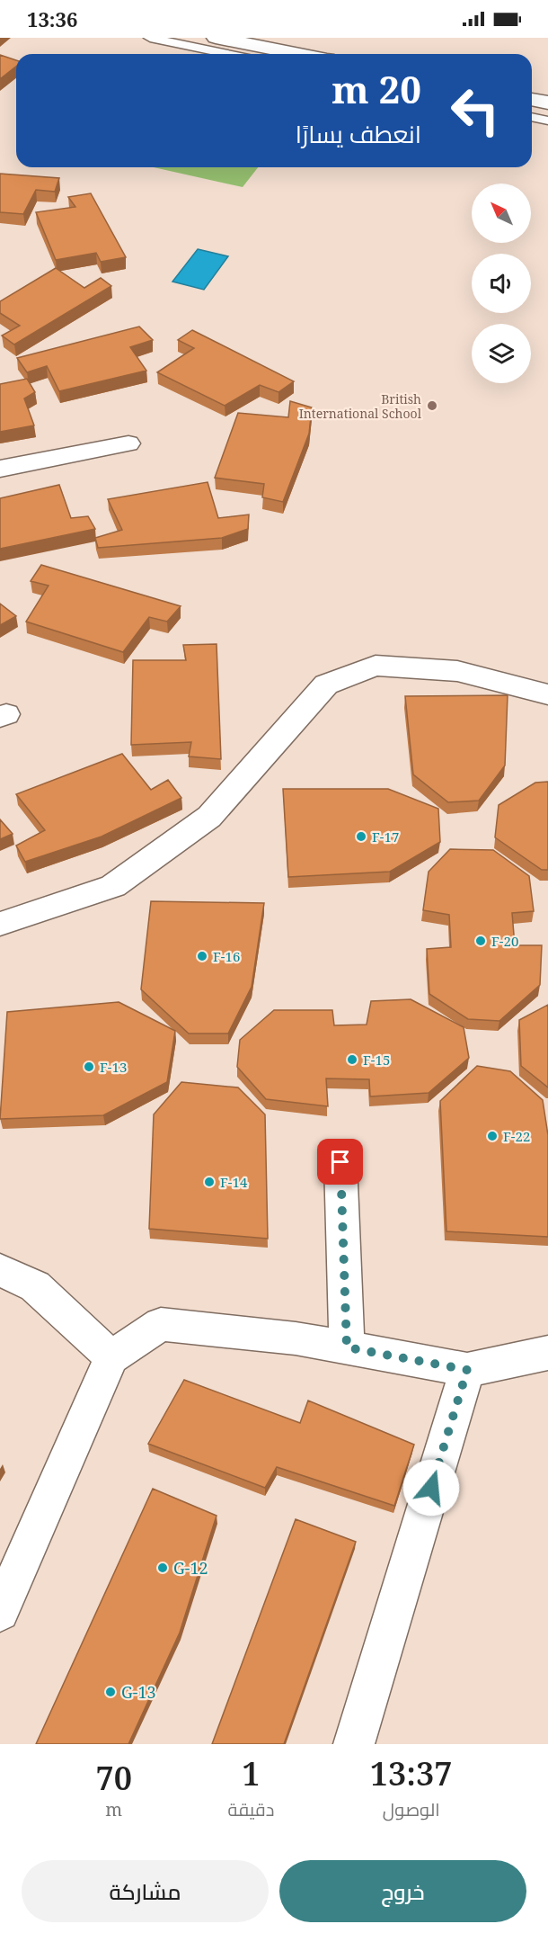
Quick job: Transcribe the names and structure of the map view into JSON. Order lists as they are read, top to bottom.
{
  "places": [
    "British International School",
    "F-17",
    "F-20",
    "F-16",
    "F-15",
    "F-13",
    "F-22",
    "F-14",
    "G-12",
    "G-13"
  ],
  "north": "top left",
  "page": {
    "status": "13:36",
    "turn": ["20 m", "انعطف يسارًا"],
    "eta": [
      "13:37",
      "الوصول",
      "1",
      "دقيقة",
      "70",
      "m"
    ],
    "buttons": ["خروج", "مشاركة"]
  }
}
